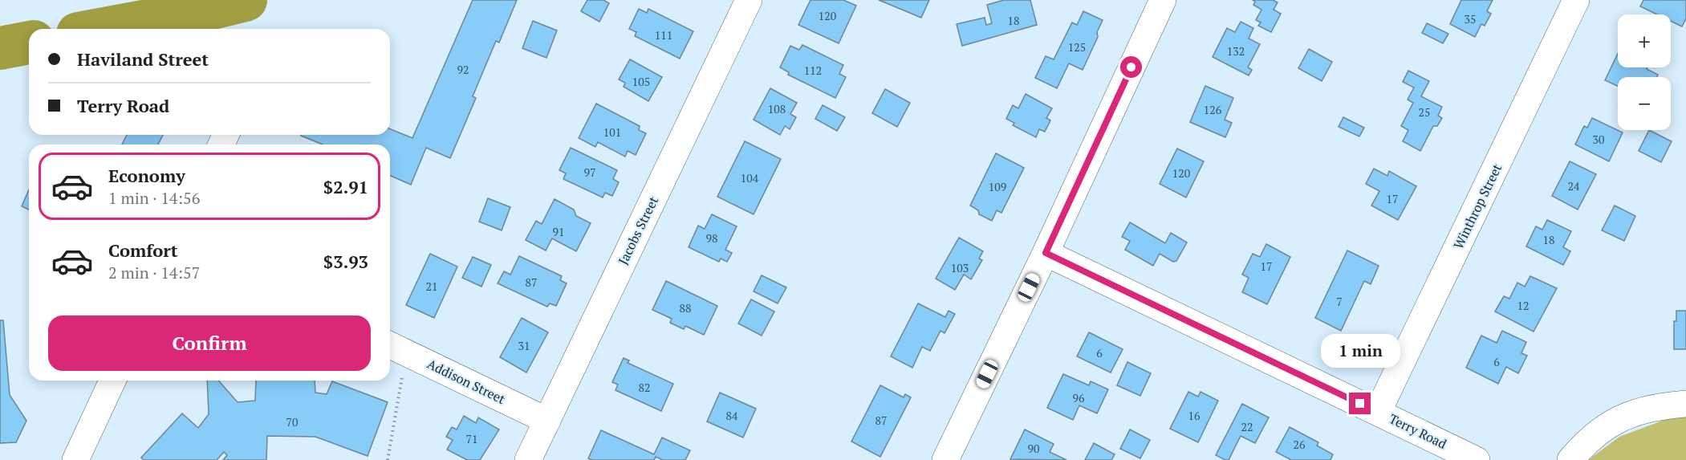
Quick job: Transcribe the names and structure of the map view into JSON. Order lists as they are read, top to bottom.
{
  "streets": {
    "street": [
      "Winthrop Street",
      "Jacobs Street",
      "Addison Street",
      "Terry Road"
    ]
  },
  "crossings": [
    ["Winthrop Street", "Terry Road"],
    ["Jacobs Street", "Addison Street"]
  ],
  "house_numbers": [
    "120",
    "35",
    "18",
    "111",
    "125",
    "132",
    "92",
    "112",
    "105",
    "108",
    "126",
    "25",
    "101",
    "30",
    "97",
    "120",
    "104",
    "24",
    "109",
    "17",
    "91",
    "98",
    "18",
    "17",
    "103",
    "87",
    "21",
    "7",
    "12",
    "88",
    "31",
    "6",
    "6",
    "82",
    "96",
    "84",
    "16",
    "87",
    "70",
    "22",
    "71",
    "26",
    "90"
  ],
  "page": {
    "map_buttons": ["+", "−"],
    "banner": ["Haviland Street", "Terry Road"],
    "list": [
      {
        "name": "Economy",
        "note": "1 min · 14:56",
        "value": "$2.91"
      },
      {
        "name": "Comfort",
        "note": "2 min · 14:57",
        "value": "$3.93"
      }
    ],
    "buttons": "Confirm",
    "bubble": "1 min"
  }
}
